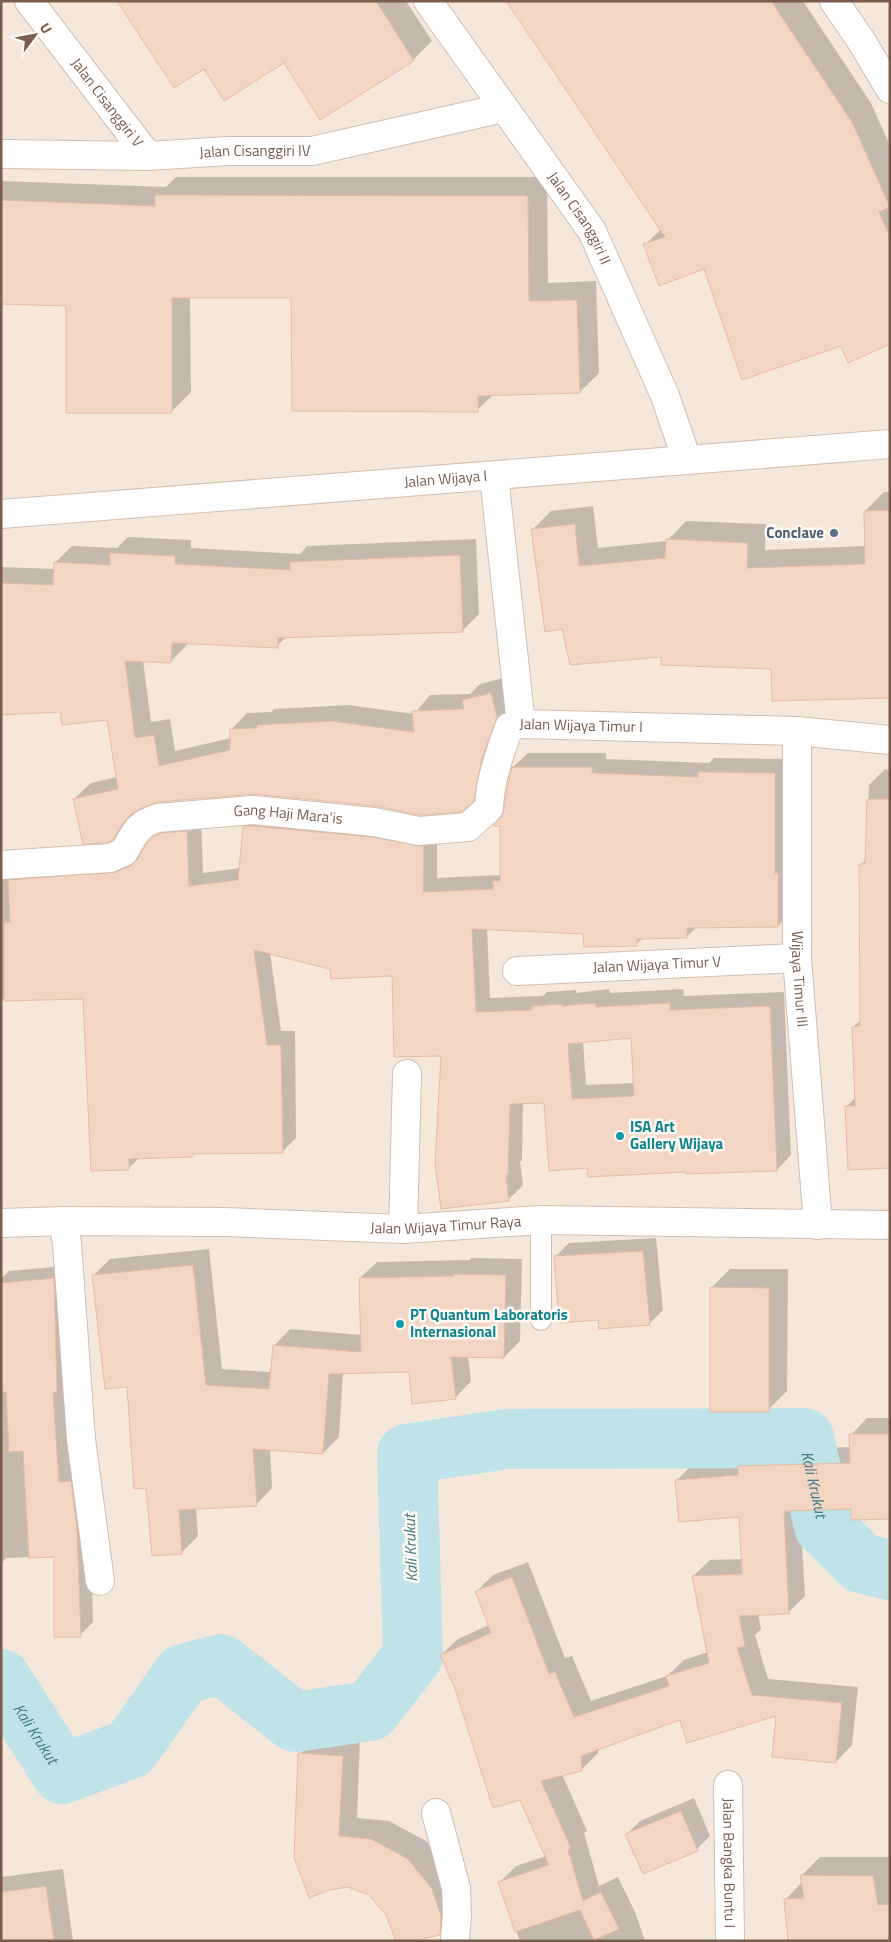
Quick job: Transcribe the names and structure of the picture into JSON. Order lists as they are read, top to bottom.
{
  "streets": {
    "street": [
      "Jalan Cisanggiri V",
      "Jalan Cisanggiri IV",
      "Jalan Cisanggiri II",
      "Jalan Wijaya I",
      "Jalan Wijaya Timur I",
      "Gang Haji Mara'is",
      "Jalan Wijaya Timur V",
      "Wijaya Timur III",
      "Jalan Wijaya Timur Raya",
      "Jalan Bangka Buntu I"
    ]
  },
  "crossings": [
    ["Jalan Cisanggiri V", "Jalan Cisanggiri IV"],
    ["Jalan Cisanggiri IV", "Jalan Cisanggiri II"],
    ["Jalan Cisanggiri II", "Jalan Wijaya I"],
    ["Jalan Wijaya I", "Jalan Wijaya Timur I"],
    ["Jalan Wijaya Timur I", "Gang Haji Mara'is"],
    ["Jalan Wijaya Timur I", "Wijaya Timur III"],
    ["Jalan Wijaya Timur V", "Wijaya Timur III"],
    ["Wijaya Timur III", "Jalan Wijaya Timur Raya"]
  ],
  "water": ["Kali Krukut"],
  "places": ["Conclave", "ISA Art Gallery Wijaya", "PT Quantum Laboratoris Internasional"],
  "north": "top right"
}
